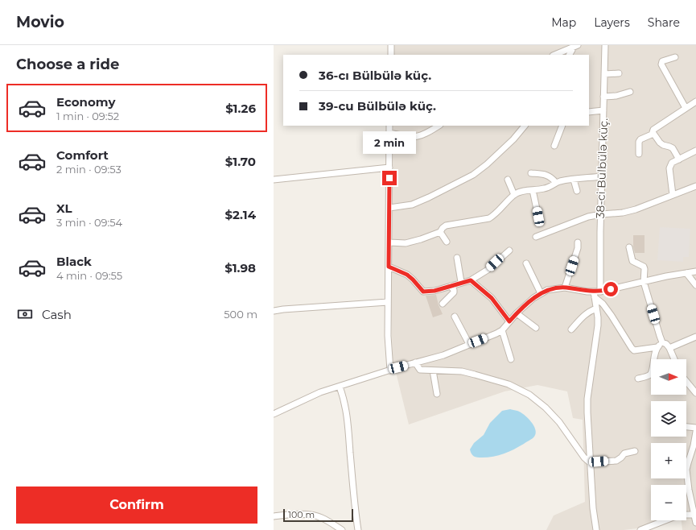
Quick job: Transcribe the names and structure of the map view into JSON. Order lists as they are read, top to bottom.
{
  "streets": {
    "street": ["38-ci Bülbülə küç."]
  },
  "scale_bar": "100 m",
  "north": "right",
  "page": {
    "header": "Movio",
    "nav": ["Map", "Layers", "Share"],
    "heading": "Choose a ride",
    "banner": ["36-cı Bülbülə küç.", "39-cu Bülbülə küç."],
    "list": [
      {
        "name": "Economy",
        "note": "1 min · 09:52",
        "value": "$1.26"
      },
      {
        "name": "Comfort",
        "note": "2 min · 09:53",
        "value": "$1.70"
      },
      {
        "name": "XL",
        "note": "3 min · 09:54",
        "value": "$2.14"
      },
      {
        "name": "Black",
        "note": "4 min · 09:55",
        "value": "$1.98"
      }
    ],
    "bubble": "2 min",
    "pay": ["Cash", "500 m"],
    "map_buttons": ["+", "−"],
    "buttons": "Confirm",
    "scale": "100 m"
  }
}
